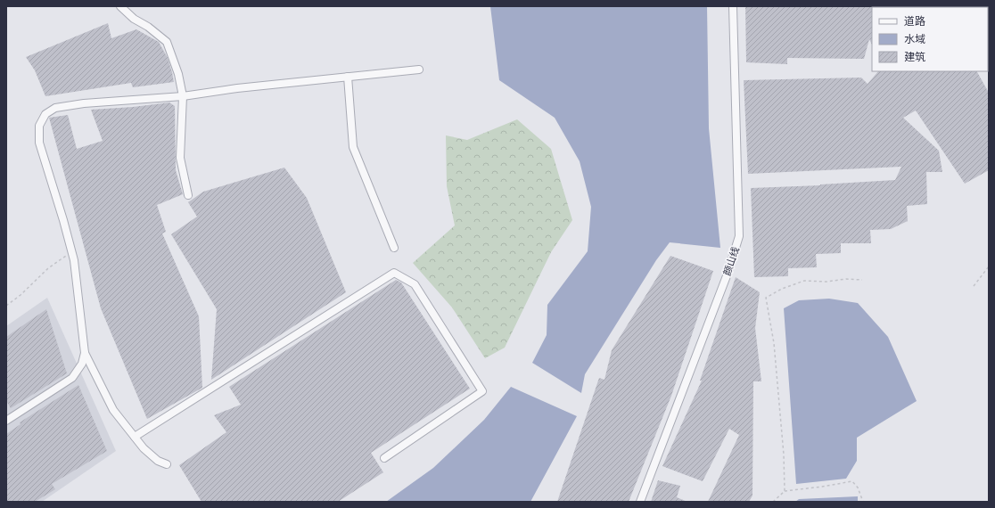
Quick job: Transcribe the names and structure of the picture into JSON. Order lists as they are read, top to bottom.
{
  "streets": {
    "street": ["颜山线"]
  },
  "legend": ["道路", "水域", "建筑"]
}
